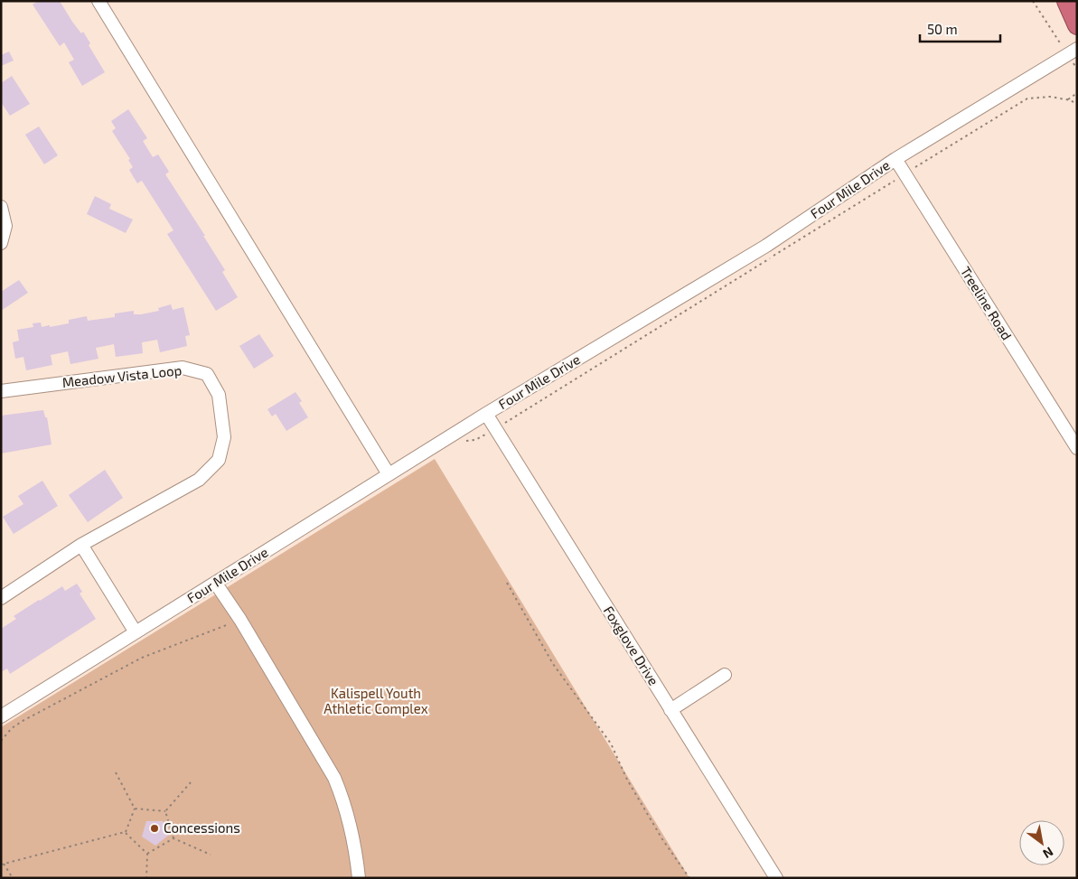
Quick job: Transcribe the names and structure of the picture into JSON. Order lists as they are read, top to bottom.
{
  "streets": {
    "street": [
      "Four Mile Drive",
      "Treeline Road",
      "Meadow Vista Loop",
      "Foxglove Drive"
    ]
  },
  "crossings": [
    ["Four Mile Drive", "Treeline Road"],
    ["Four Mile Drive", "Foxglove Drive"]
  ],
  "parks": ["Kalispell Youth Athletic Complex"],
  "places": ["Concessions"],
  "scale_bar": "50 m",
  "north": "bottom right"
}
